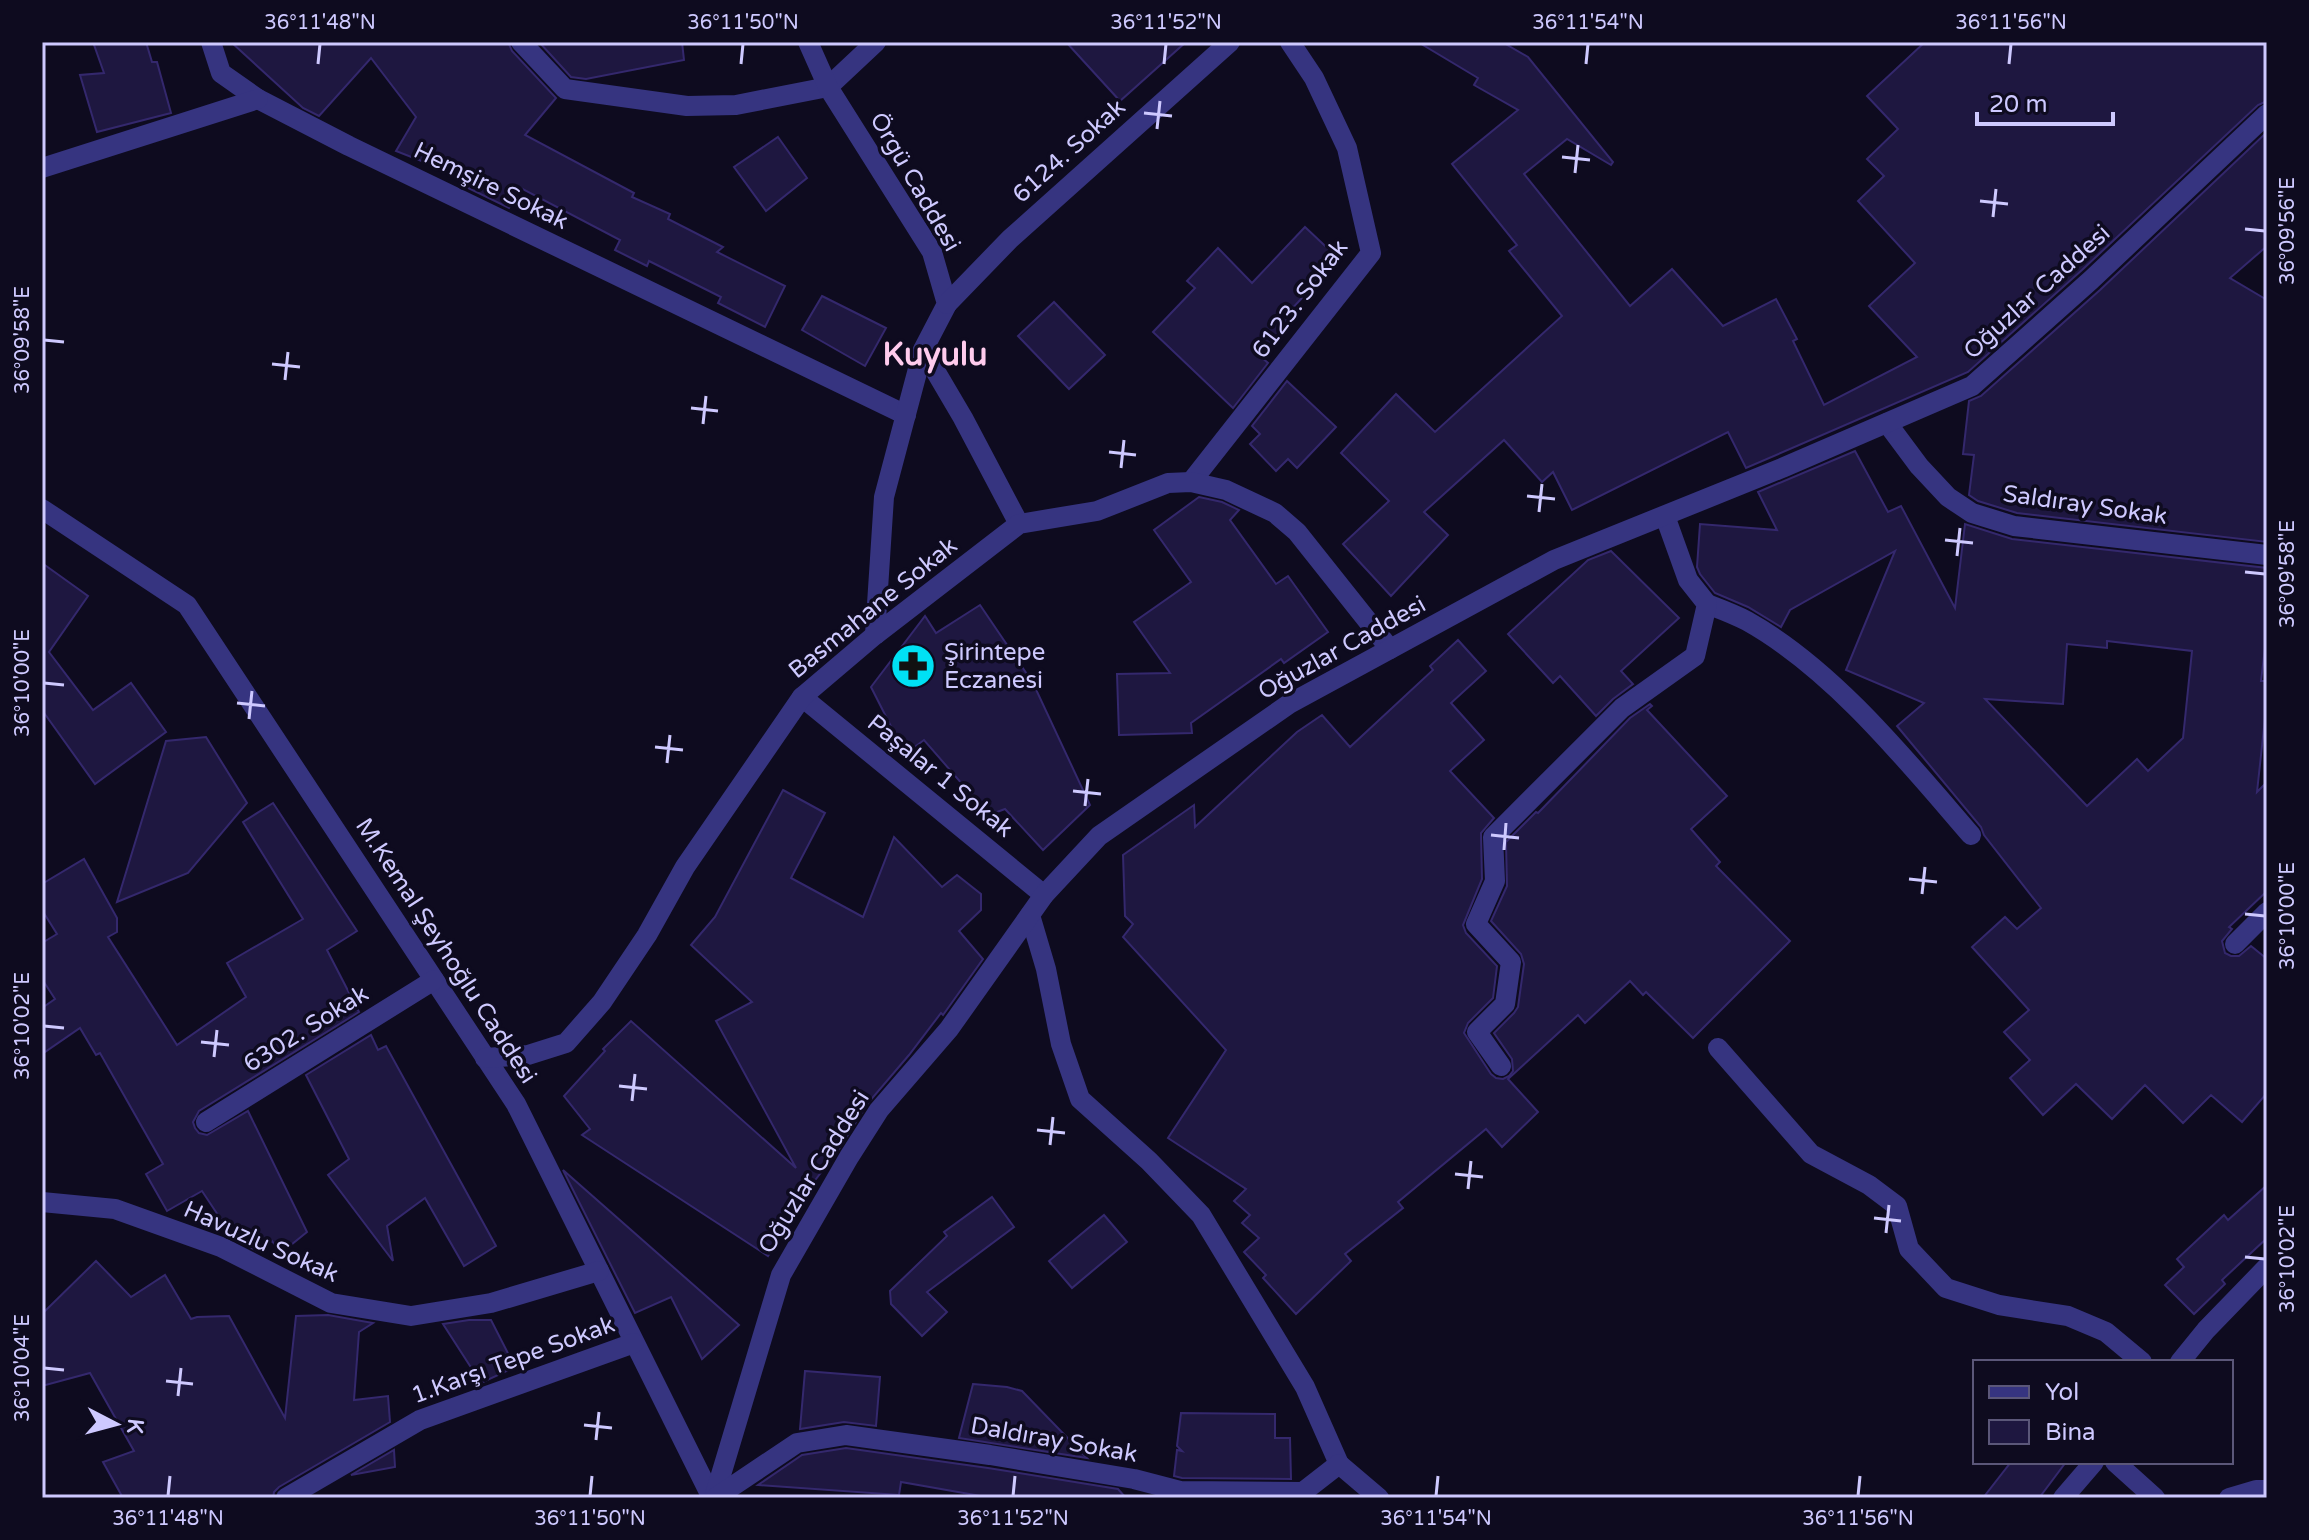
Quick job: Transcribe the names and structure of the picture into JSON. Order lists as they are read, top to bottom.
{
  "streets": {
    "street": [
      "6124. Sokak",
      "Örgü Caddesi",
      "Hemşire Sokak",
      "Oğuzlar Caddesi",
      "6123. Sokak",
      "Saldıray Sokak",
      "Basmahane Sokak",
      "Paşalar 1 Sokak",
      "M.Kemal Şeyhoğlu Caddesi",
      "6302. Sokak",
      "Havuzlu Sokak",
      "1.Karşı Tepe Sokak",
      "Daldıray Sokak"
    ]
  },
  "crossings": [
    ["6124. Sokak", "Örgü Caddesi"],
    ["Oğuzlar Caddesi", "Saldıray Sokak"],
    ["Oğuzlar Caddesi", "Basmahane Sokak"],
    ["Oğuzlar Caddesi", "Paşalar 1 Sokak"],
    ["Oğuzlar Caddesi", "M.Kemal Şeyhoğlu Caddesi"],
    ["Oğuzlar Caddesi", "Daldıray Sokak"],
    ["6123. Sokak", "Basmahane Sokak"],
    ["Basmahane Sokak", "Paşalar 1 Sokak"],
    ["Basmahane Sokak", "M.Kemal Şeyhoğlu Caddesi"],
    ["M.Kemal Şeyhoğlu Caddesi", "6302. Sokak"],
    ["M.Kemal Şeyhoğlu Caddesi", "Havuzlu Sokak"],
    ["M.Kemal Şeyhoğlu Caddesi", "1.Karşı Tepe Sokak"],
    ["M.Kemal Şeyhoğlu Caddesi", "Daldıray Sokak"]
  ],
  "districts": ["Kuyulu"],
  "places": {
    "pharmacy": ["Şirintepe Eczanesi"]
  },
  "legend": ["Yol", "Bina"],
  "scale_bar": "20 m",
  "north": "right",
  "coordinates": [
    "36°11'48\"N",
    "36°11'50\"N",
    "36°11'52\"N",
    "36°11'54\"N",
    "36°11'56\"N",
    "36°09'56\"E",
    "36°09'58\"E",
    "36°10'00\"E",
    "36°10'02\"E",
    "36°10'04\"E"
  ]
}
